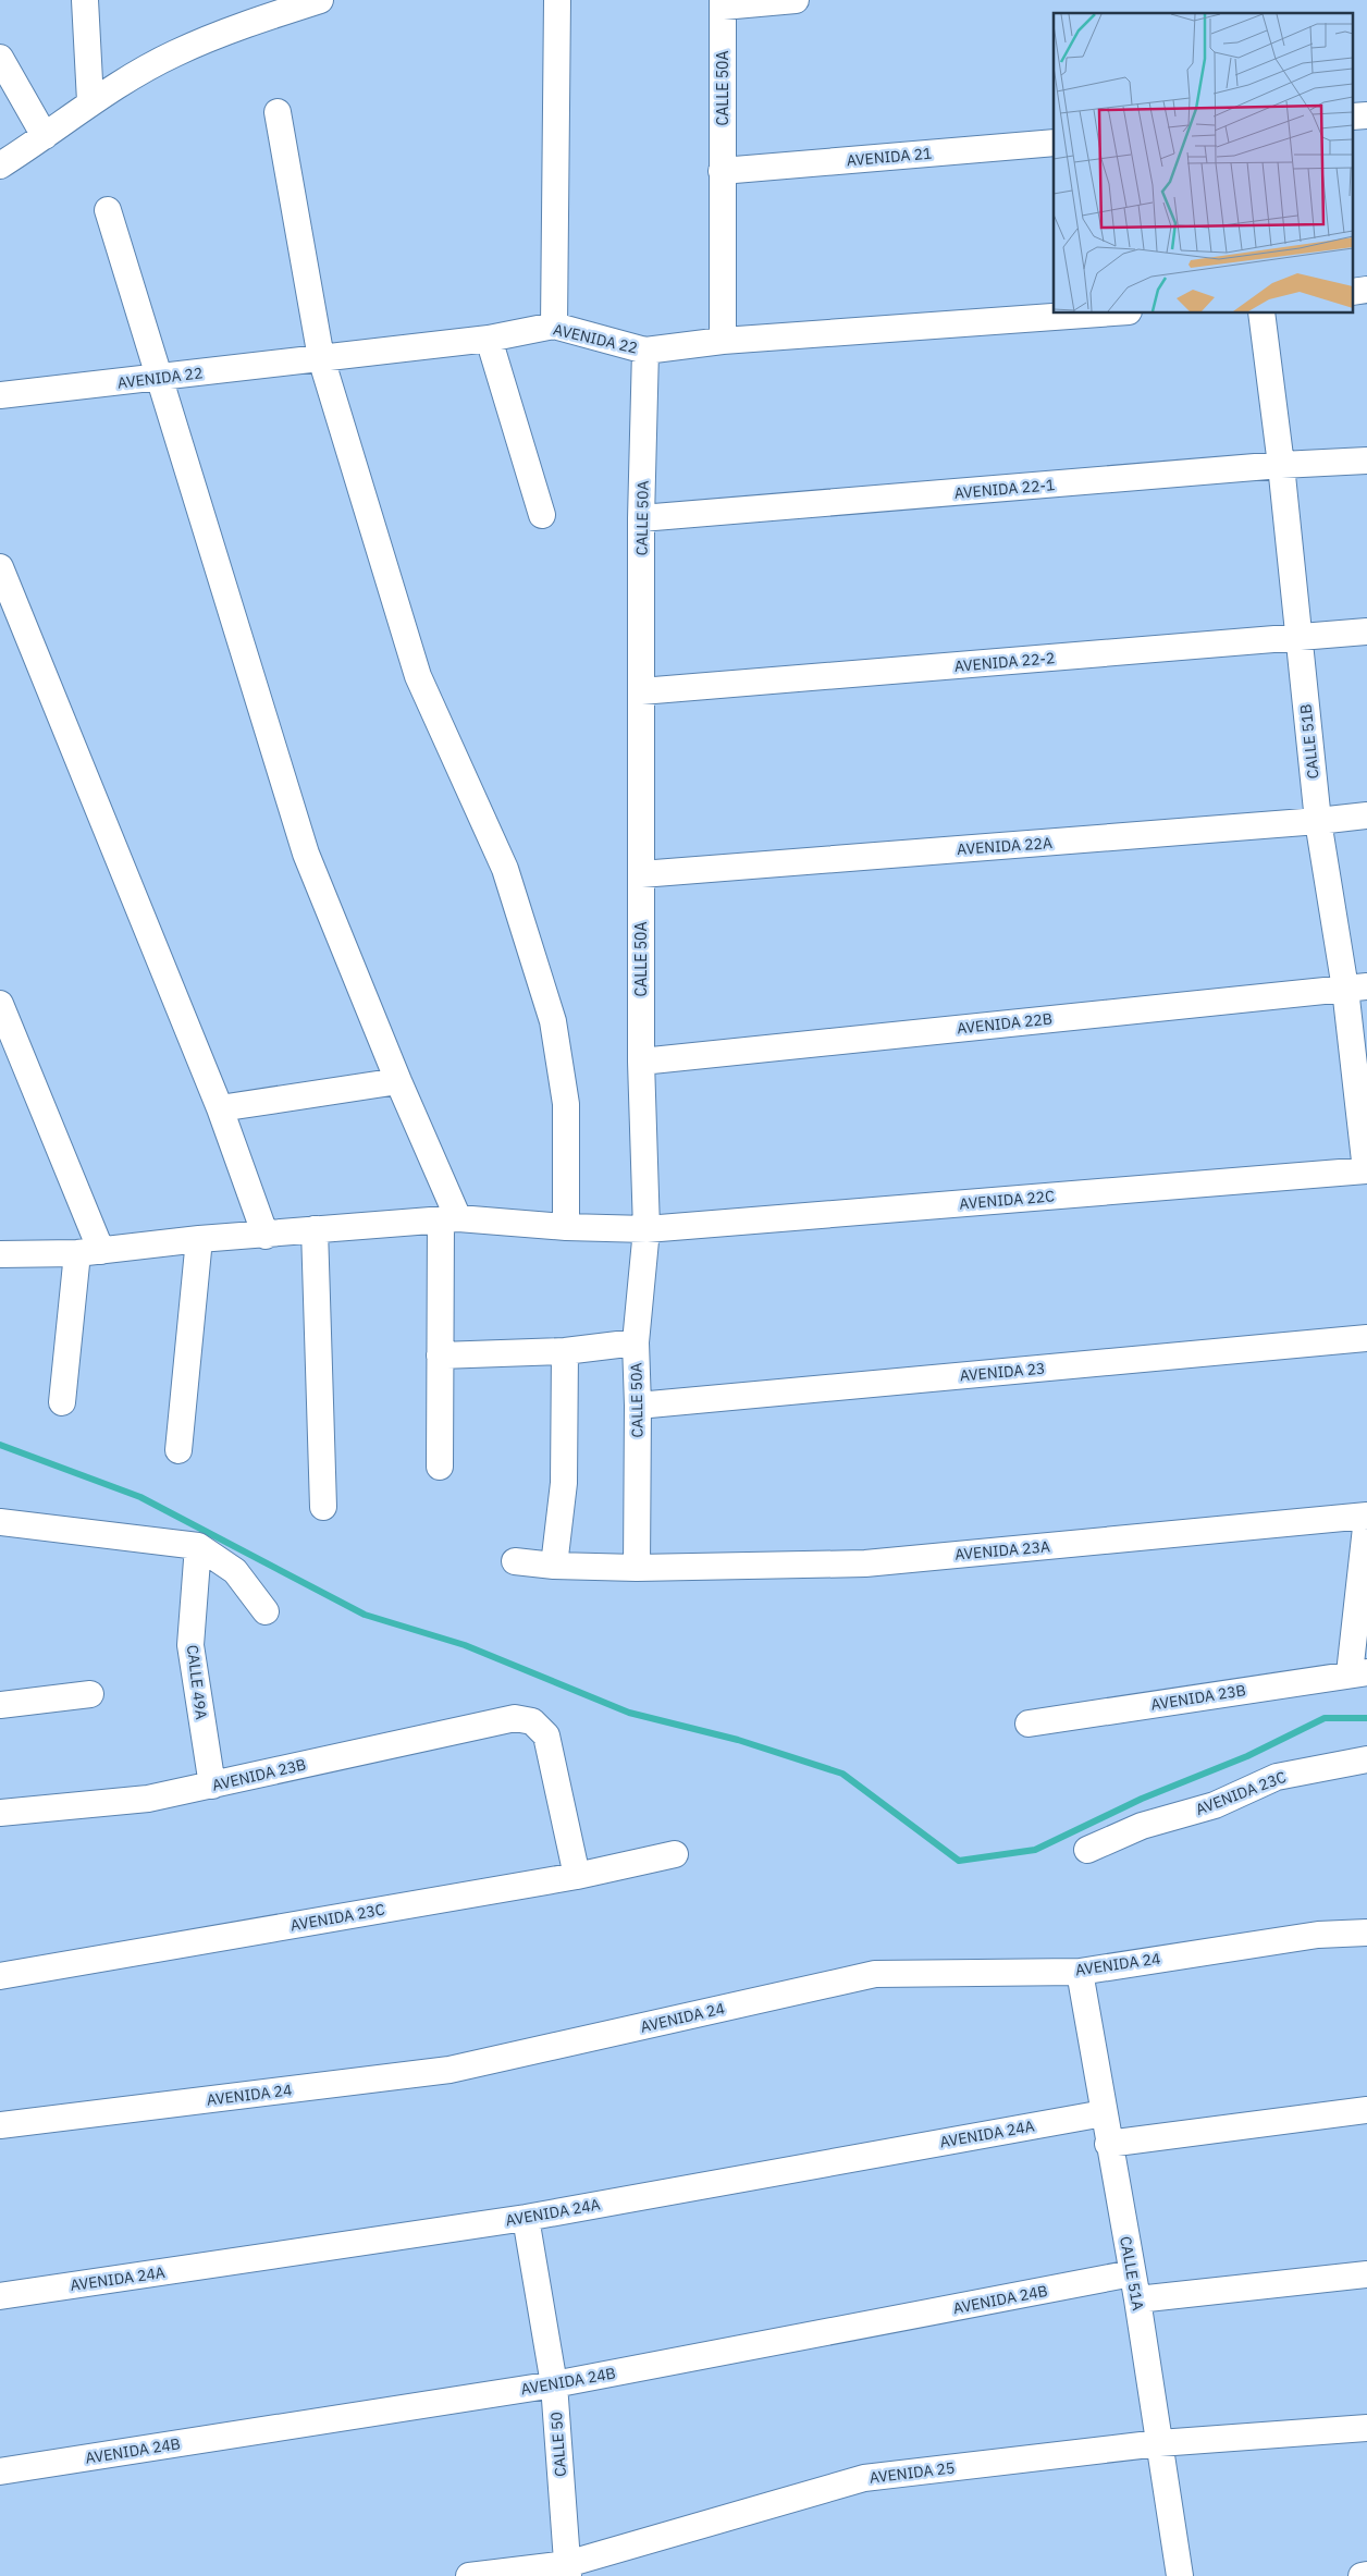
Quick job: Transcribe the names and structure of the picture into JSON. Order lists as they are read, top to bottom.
{
  "streets": {
    "street": [
      "CALLE 50A",
      "AVENIDA 21",
      "AVENIDA 22",
      "AVENIDA 22-1",
      "AVENIDA 22-2",
      "CALLE 51B",
      "AVENIDA 22A",
      "AVENIDA 22B",
      "AVENIDA 22C",
      "AVENIDA 23",
      "AVENIDA 23A",
      "CALLE 49A",
      "AVENIDA 23B",
      "AVENIDA 23C",
      "AVENIDA 24",
      "AVENIDA 24A",
      "CALLE 51A",
      "AVENIDA 24B",
      "CALLE 50",
      "AVENIDA 25"
    ]
  },
  "crossings": [
    ["CALLE 50A", "AVENIDA 21"],
    ["CALLE 50A", "AVENIDA 22"],
    ["CALLE 50A", "AVENIDA 22-1"],
    ["CALLE 50A", "AVENIDA 22-2"],
    ["CALLE 50A", "AVENIDA 22A"],
    ["CALLE 50A", "AVENIDA 22B"],
    ["CALLE 50A", "AVENIDA 22C"],
    ["CALLE 50A", "AVENIDA 23"],
    ["CALLE 50A", "AVENIDA 23A"],
    ["AVENIDA 22-1", "CALLE 51B"],
    ["AVENIDA 22-2", "CALLE 51B"],
    ["CALLE 51B", "AVENIDA 22A"],
    ["CALLE 51B", "AVENIDA 22B"],
    ["CALLE 51B", "AVENIDA 22C"],
    ["CALLE 49A", "AVENIDA 23B"],
    ["AVENIDA 23B", "AVENIDA 23C"],
    ["AVENIDA 24", "CALLE 51A"],
    ["AVENIDA 24A", "CALLE 51A"],
    ["AVENIDA 24A", "CALLE 50"],
    ["CALLE 51A", "AVENIDA 24B"],
    ["CALLE 51A", "AVENIDA 25"],
    ["AVENIDA 24B", "CALLE 50"],
    ["CALLE 50", "AVENIDA 25"]
  ]
}
